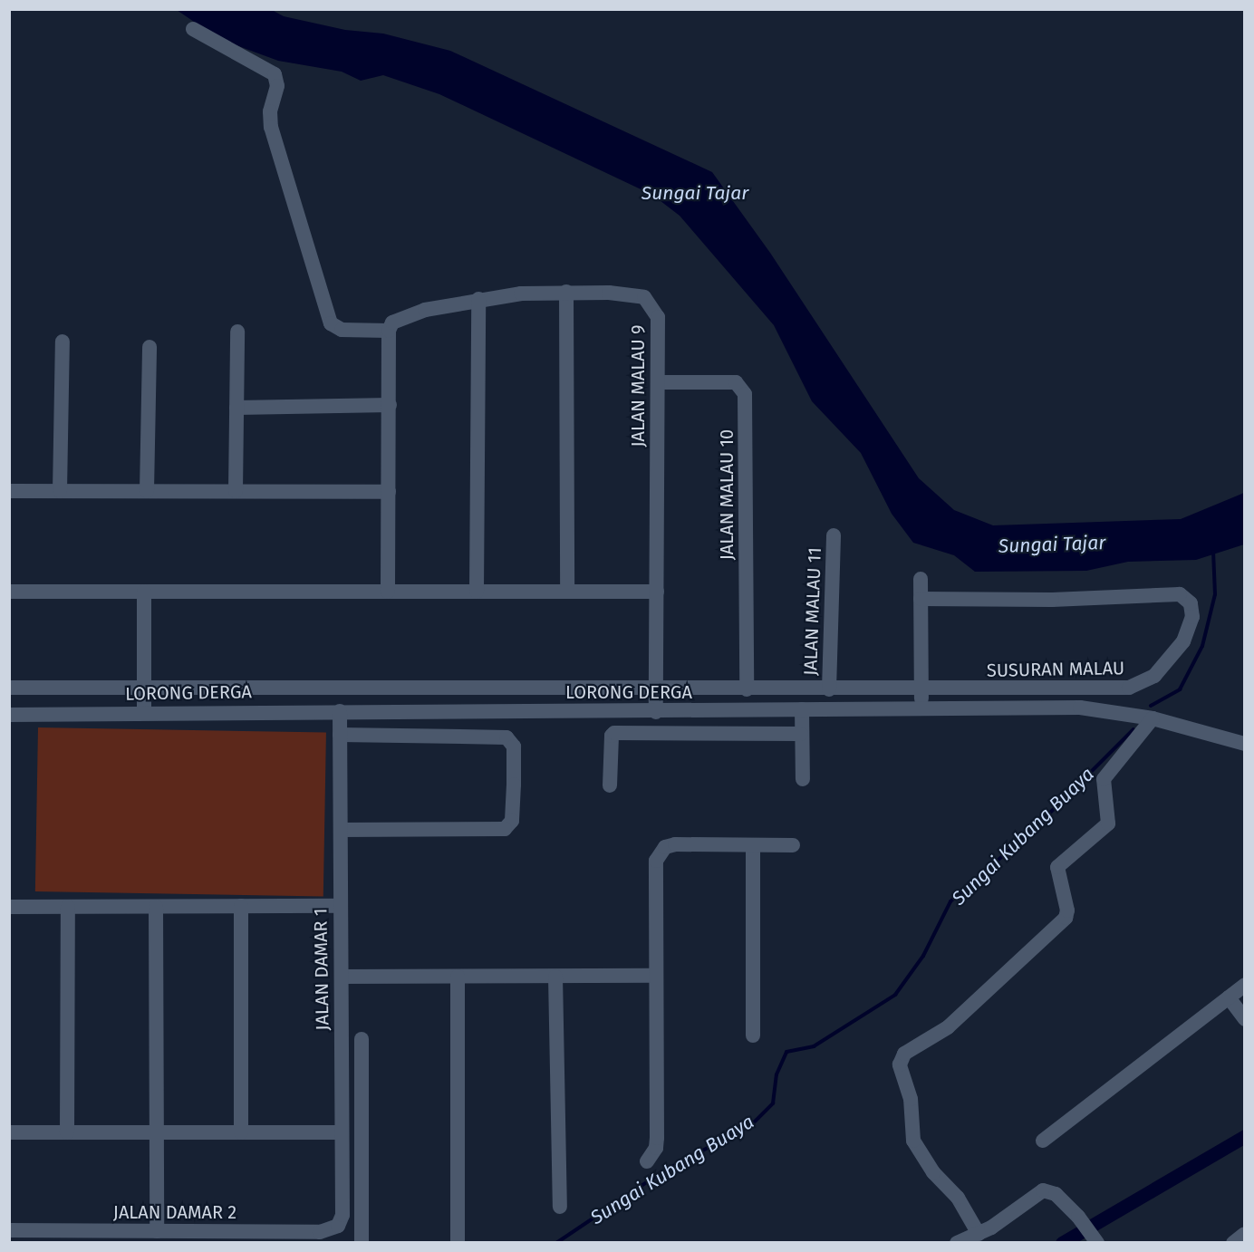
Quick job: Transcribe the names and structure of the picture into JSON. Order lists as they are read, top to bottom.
{
  "streets": {
    "street": [
      "JALAN MALAU 9",
      "JALAN MALAU 10",
      "JALAN MALAU 11",
      "SUSURAN MALAU",
      "LORONG DERGA",
      "JALAN DAMAR 1",
      "JALAN DAMAR 2"
    ]
  },
  "crossings": [
    ["JALAN MALAU 9", "JALAN MALAU 10"],
    ["JALAN MALAU 9", "LORONG DERGA"],
    ["LORONG DERGA", "JALAN DAMAR 1"],
    ["JALAN DAMAR 1", "JALAN DAMAR 2"]
  ],
  "water": ["Sungai Tajar", "Sungai Kubang Buaya"]
}
